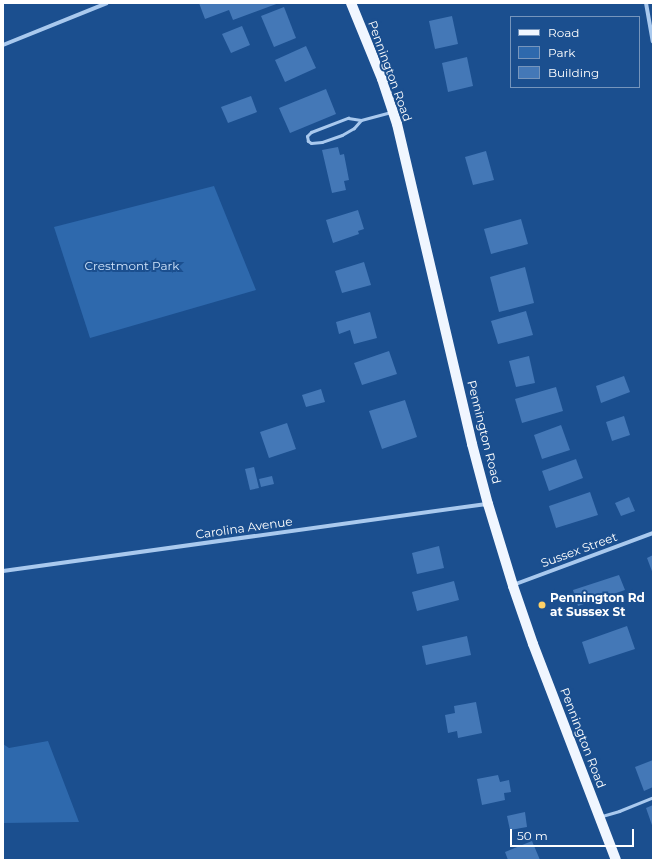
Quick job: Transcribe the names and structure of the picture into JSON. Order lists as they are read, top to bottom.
{
  "streets": {
    "main road": ["Pennington Road"],
    "street": ["Carolina Avenue", "Sussex Street"]
  },
  "crossings": [
    ["Pennington Road", "Carolina Avenue"],
    ["Pennington Road", "Sussex Street"]
  ],
  "parks": ["Crestmont Park"],
  "places": ["Pennington Rd at Sussex St"],
  "legend": ["Road", "Park", "Building"],
  "scale_bar": "50 m"
}
